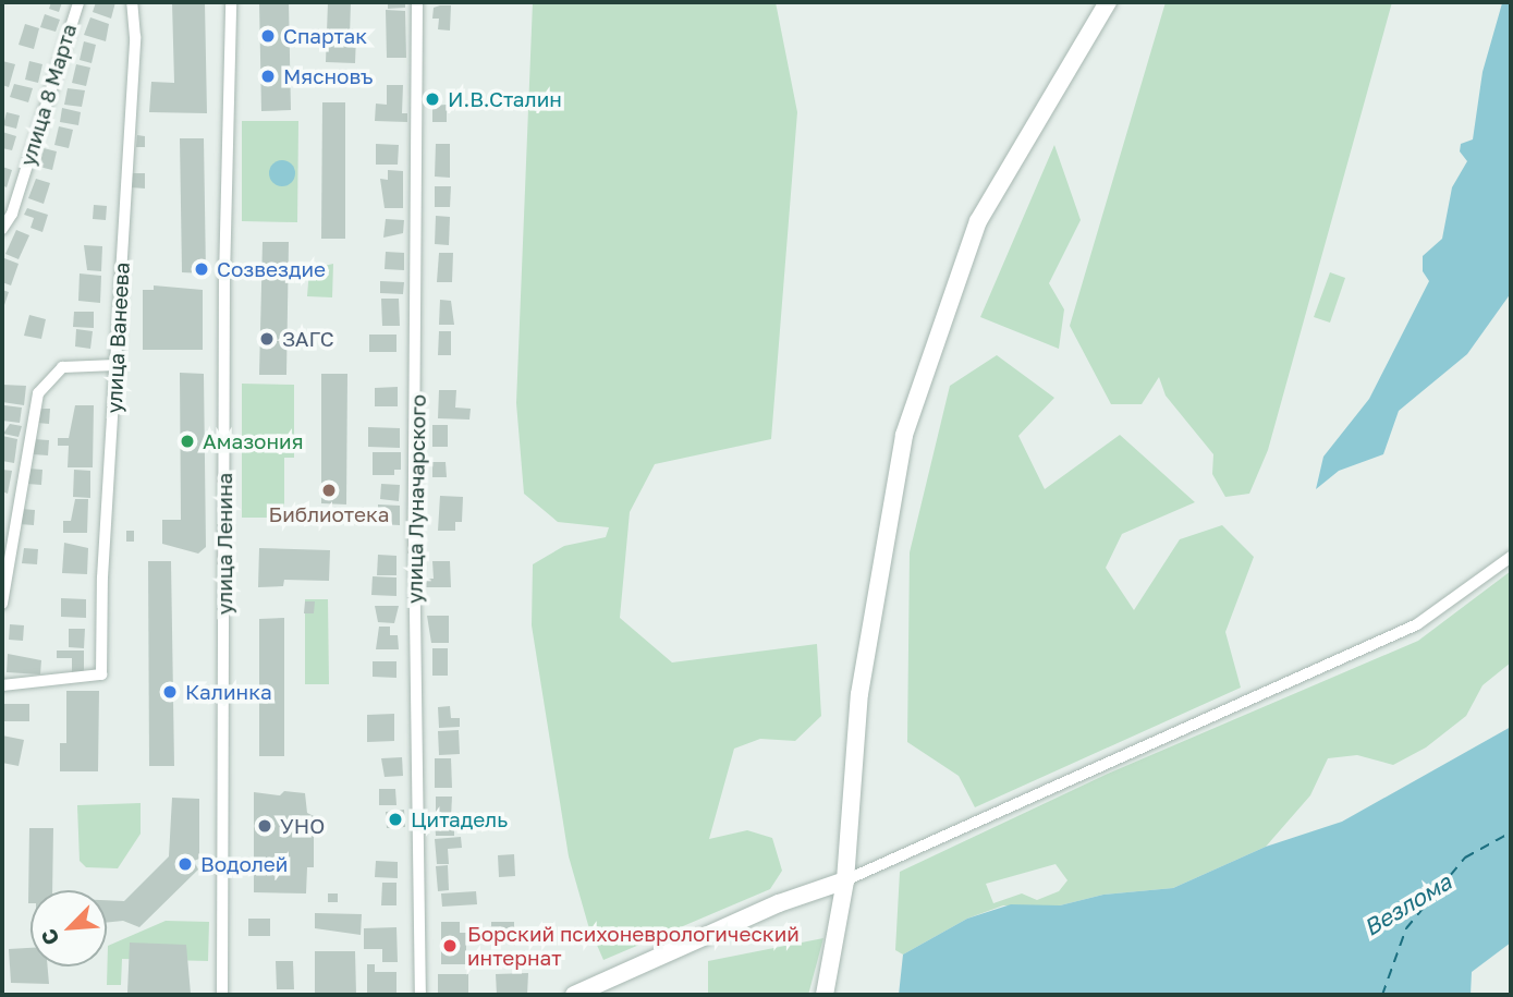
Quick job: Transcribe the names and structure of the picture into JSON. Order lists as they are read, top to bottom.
{
  "streets": {
    "street": [
      "улица 8 Марта",
      "улица Ванеева",
      "улица Луначарского",
      "улица Ленина"
    ]
  },
  "water": ["Везлома"],
  "places": [
    "Спартак",
    "Мясновъ",
    "И.В.Сталин",
    "Созвездие",
    "ЗАГС",
    "Амазония",
    "Библиотека",
    "Калинка",
    "Цитадель",
    "УНО",
    "Водолей",
    "Борский психоневрологический интернат"
  ],
  "north": "bottom left"
}
